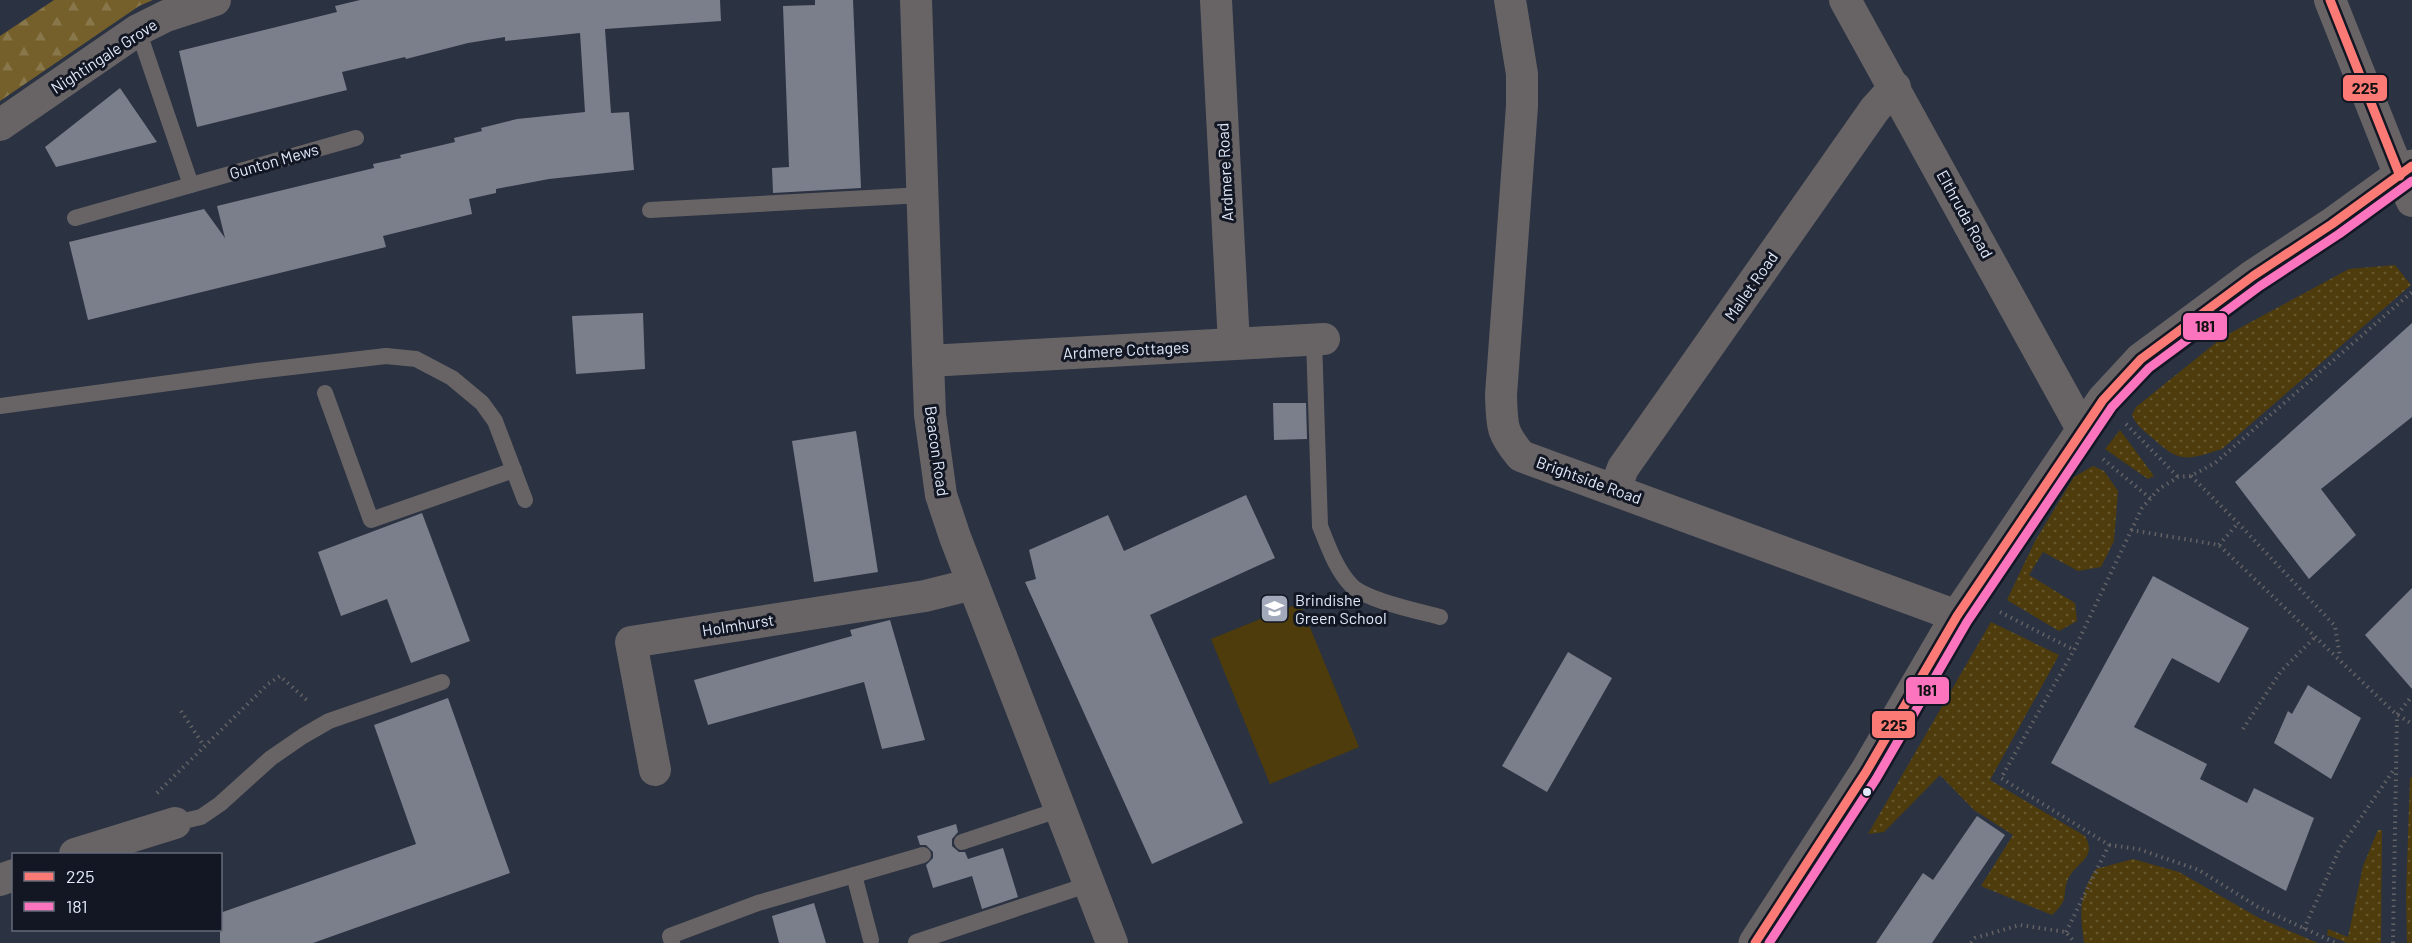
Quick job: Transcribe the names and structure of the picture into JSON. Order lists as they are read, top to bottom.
{
  "streets": {
    "street": [
      "Nightingale Grove",
      "Ardmere Road",
      "Elthruda Road",
      "Mallet Road",
      "Ardmere Cottages",
      "Beacon Road",
      "Brightside Road",
      "Holmhurst"
    ],
    "lane": ["Gunton Mews"]
  },
  "crossings": [
    ["Ardmere Road", "Ardmere Cottages"],
    ["Elthruda Road", "Mallet Road"],
    ["Mallet Road", "Brightside Road"],
    ["Ardmere Cottages", "Beacon Road"],
    ["Beacon Road", "Holmhurst"]
  ],
  "places": {
    "school or university": ["Brindishe Green School"]
  },
  "lines": ["transit line 225", "transit line 181"],
  "legend": ["225", "181"]
}
